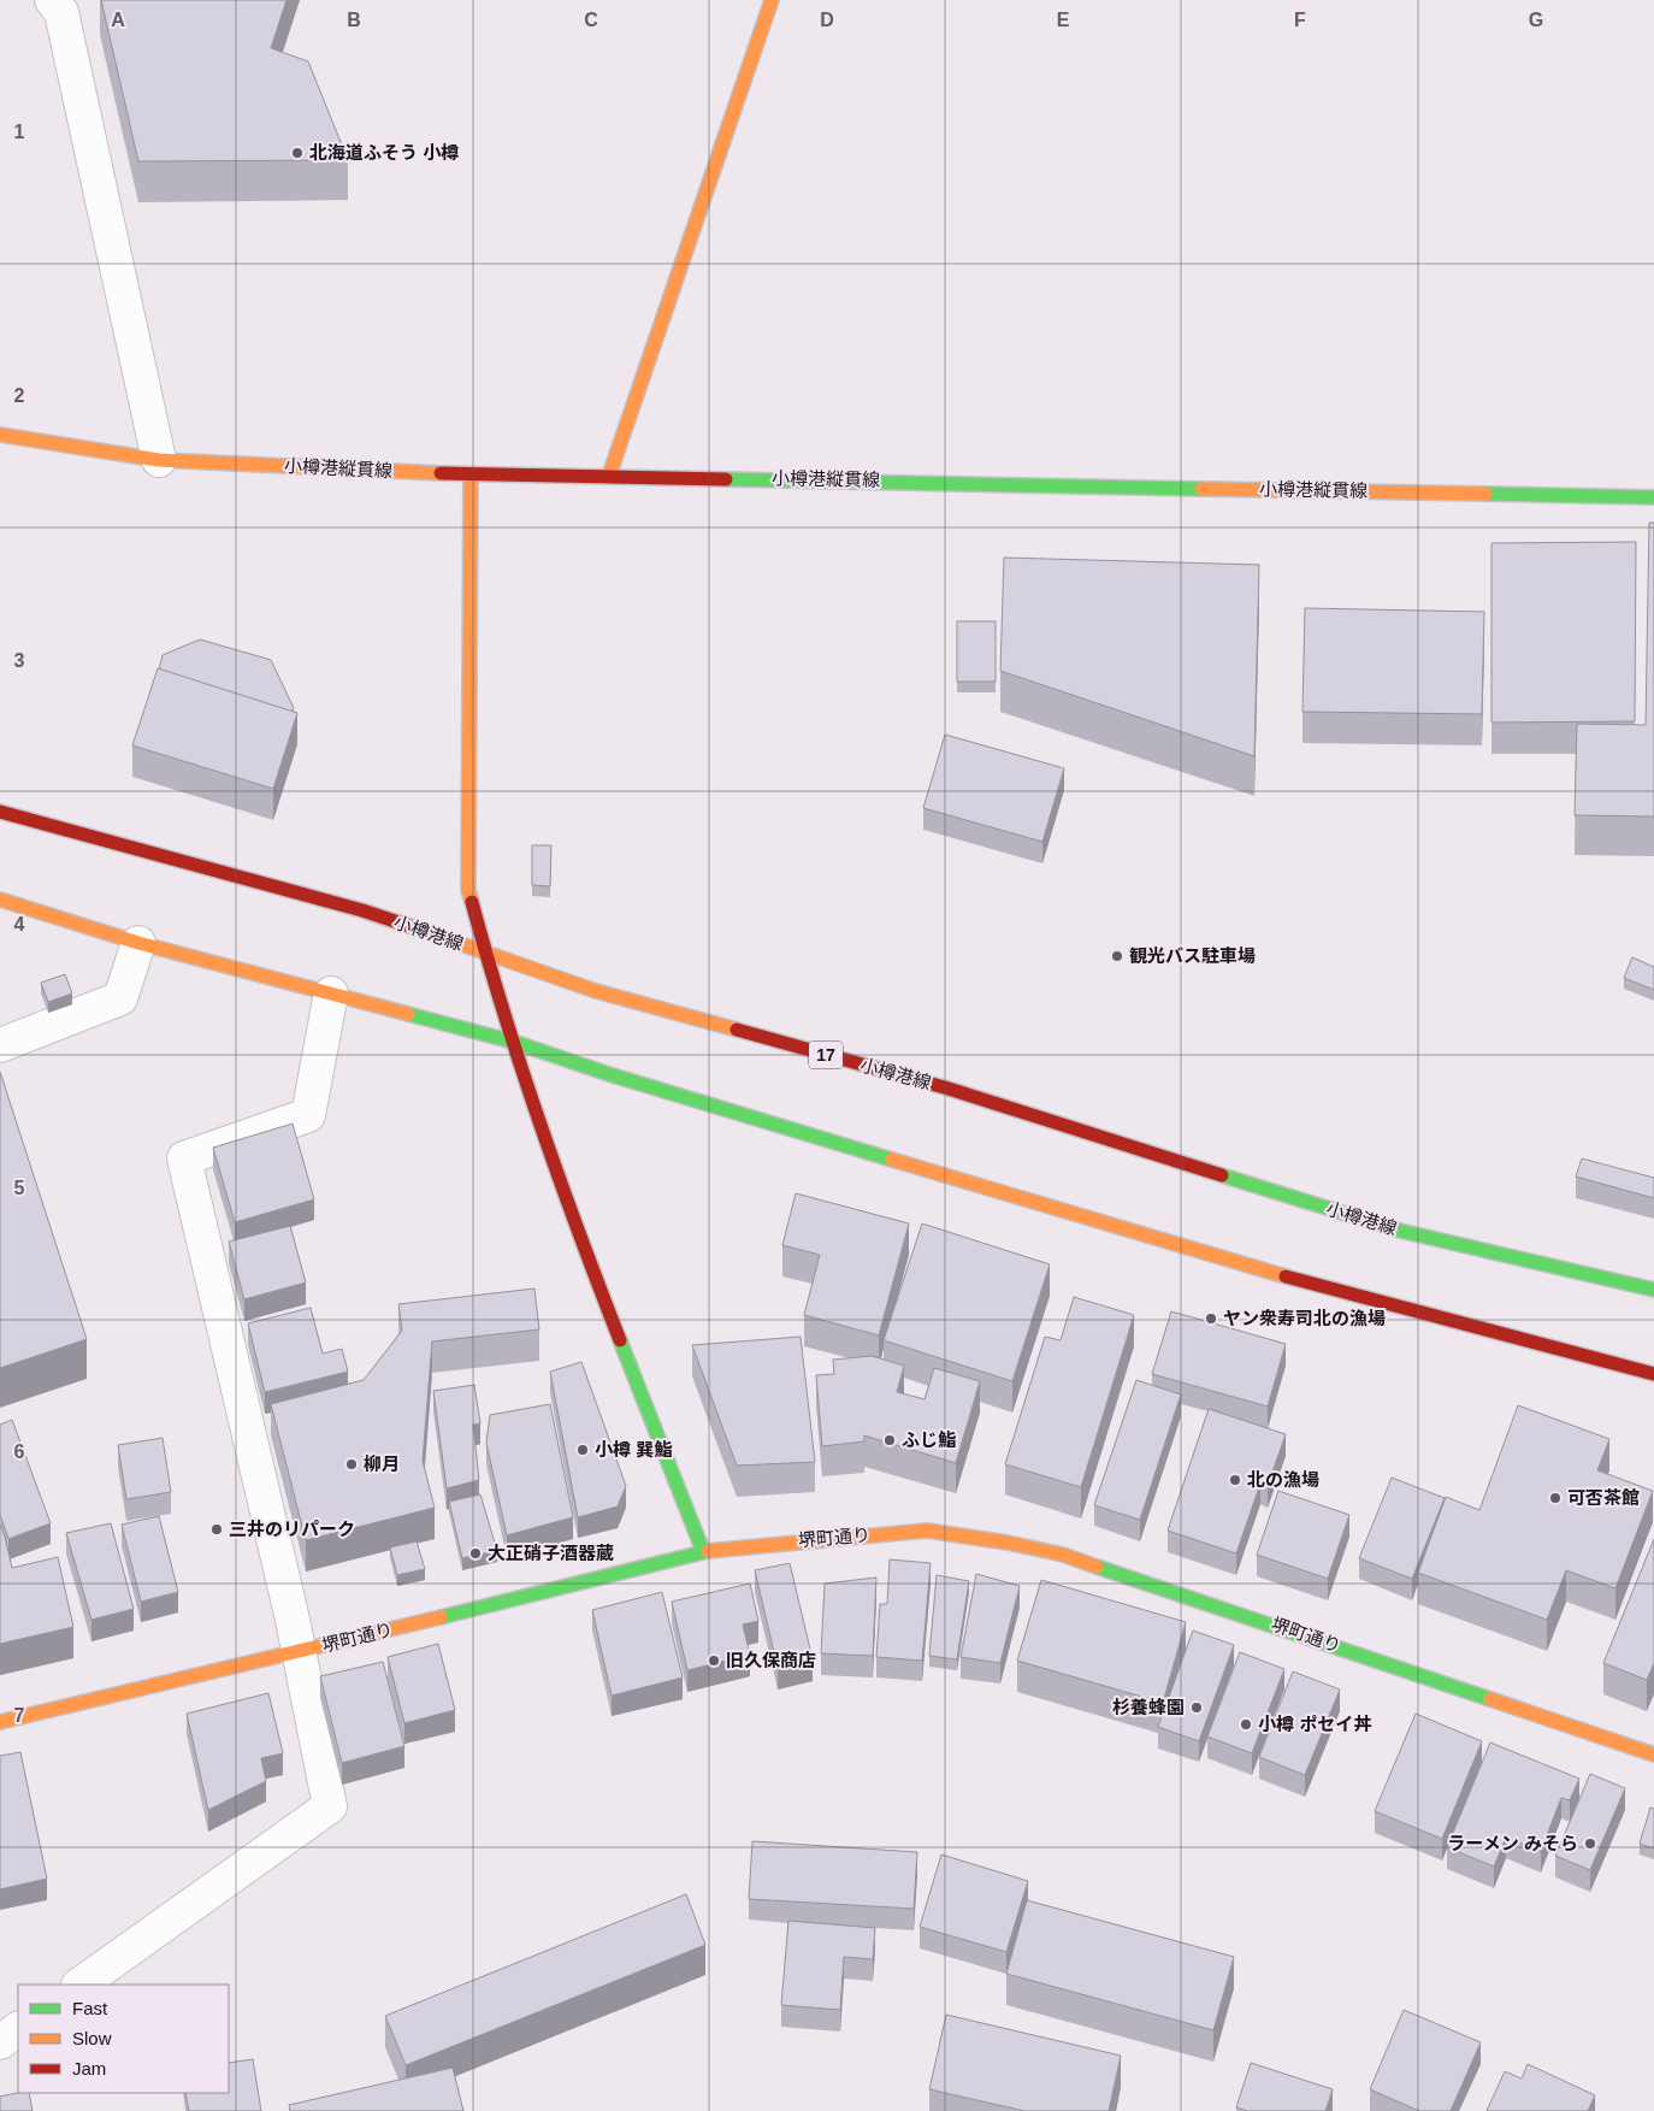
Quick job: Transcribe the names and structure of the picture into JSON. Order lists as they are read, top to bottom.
{
  "streets": {
    "street": [
      "小樽港縦貫線",
      "小樽港線",
      "17",
      "堺町通り"
    ]
  },
  "places": [
    "北海道ふそう 小樽",
    "観光バス駐車場",
    "ヤン衆寿司北の漁場",
    "ふじ鮨",
    "小樽 巽鮨",
    "柳月",
    "北の漁場",
    "可否茶館",
    "三井のリパーク",
    "大正硝子酒器蔵",
    "旧久保商店",
    "杉養蜂園",
    "小樽 ポセイ丼",
    "ラーメン みそら"
  ],
  "legend": ["Fast", "Slow", "Jam"],
  "grid": {
    "columns": [
      "A",
      "B",
      "C",
      "D",
      "E",
      "F",
      "G"
    ],
    "rows": [
      "1",
      "2",
      "3",
      "4",
      "5",
      "6",
      "7"
    ]
  }
}
